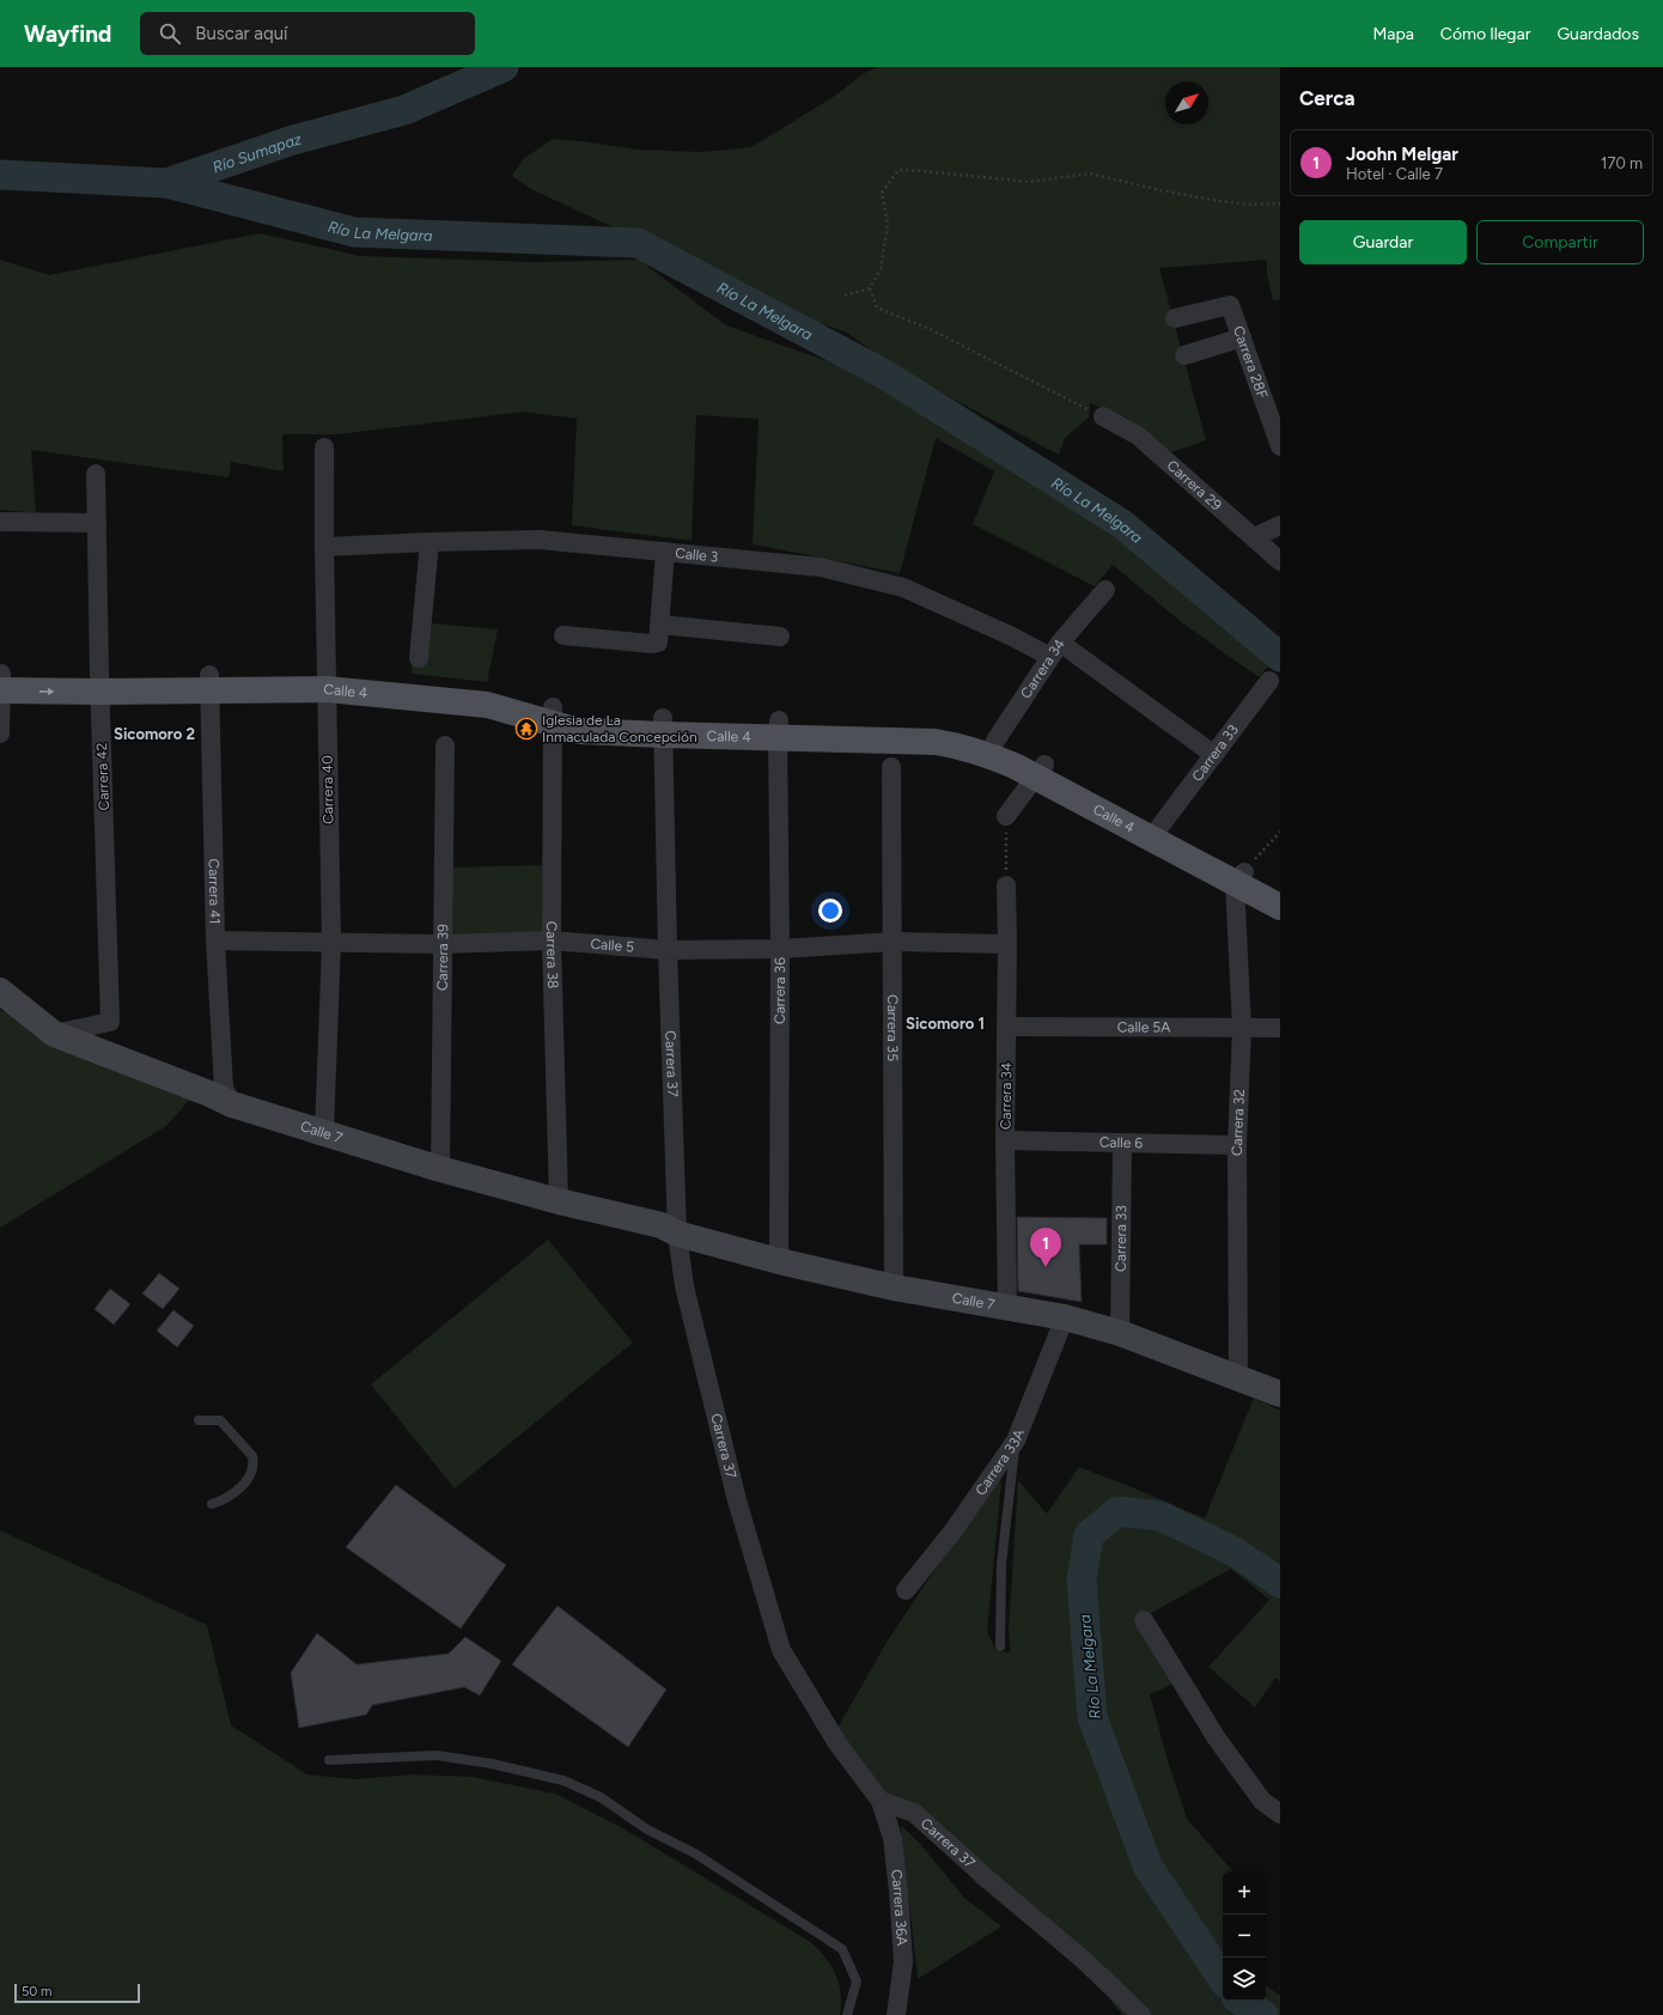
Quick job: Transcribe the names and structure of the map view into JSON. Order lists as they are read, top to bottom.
{
  "streets": {
    "main road": ["Calle 4"],
    "street": [
      "Carrera 28F",
      "Carrera 29",
      "Calle 3",
      "Carrera 34",
      "Carrera 33",
      "Carrera 42",
      "Carrera 40",
      "Carrera 41",
      "Calle 5",
      "Carrera 38",
      "Carrera 39",
      "Carrera 36",
      "Carrera 35",
      "Calle 5A",
      "Carrera 37",
      "Carrera 32",
      "Calle 7",
      "Calle 6",
      "Carrera 33A",
      "Carrera 36A"
    ]
  },
  "crossings": [
    ["Calle 3", "Carrera 34"],
    ["Calle 3", "Carrera 33"],
    ["Calle 3", "Carrera 40"],
    ["Carrera 34", "Calle 4"],
    ["Carrera 34", "Calle 5"],
    ["Carrera 34", "Calle 5A"],
    ["Carrera 34", "Calle 7"],
    ["Carrera 34", "Calle 6"],
    ["Calle 4", "Carrera 33"],
    ["Calle 4", "Carrera 42"],
    ["Calle 4", "Carrera 40"],
    ["Calle 4", "Carrera 41"],
    ["Calle 4", "Carrera 38"],
    ["Calle 4", "Carrera 36"],
    ["Calle 4", "Carrera 37"],
    ["Calle 4", "Carrera 32"],
    ["Carrera 33", "Calle 7"],
    ["Carrera 33", "Calle 6"],
    ["Carrera 42", "Calle 7"],
    ["Carrera 40", "Calle 5"],
    ["Carrera 40", "Calle 7"],
    ["Carrera 41", "Calle 5"],
    ["Carrera 41", "Calle 7"],
    ["Calle 5", "Carrera 38"],
    ["Calle 5", "Carrera 39"],
    ["Calle 5", "Carrera 36"],
    ["Calle 5", "Carrera 35"],
    ["Calle 5", "Carrera 37"],
    ["Carrera 38", "Calle 7"],
    ["Carrera 39", "Calle 7"],
    ["Carrera 36", "Calle 7"],
    ["Carrera 35", "Calle 7"],
    ["Calle 5A", "Carrera 32"],
    ["Carrera 37", "Calle 7"],
    ["Carrera 37", "Carrera 36A"],
    ["Carrera 32", "Calle 7"],
    ["Carrera 32", "Calle 6"],
    ["Calle 7", "Carrera 33A"]
  ],
  "districts": ["Sicomoro 2", "Sicomoro 1"],
  "water": ["Río Sumapaz", "Río La Melgara"],
  "places": {
    "temple": ["Iglesia de La Inmaculada Concepción"]
  },
  "scale_bar": "50 m",
  "north": "top right",
  "page": {
    "header": "Wayfind",
    "search": "Buscar aquí",
    "nav": ["Mapa", "Cómo llegar", "Guardados"],
    "heading": "Cerca",
    "list": [
      {
        "mark": "1",
        "name": "Joohn Melgar",
        "note": "Hotel · Calle 7",
        "value": "170 m"
      }
    ],
    "buttons": ["Guardar", "Compartir"],
    "pins": "1",
    "map_buttons": ["+", "−"],
    "scale": "50 m"
  }
}
